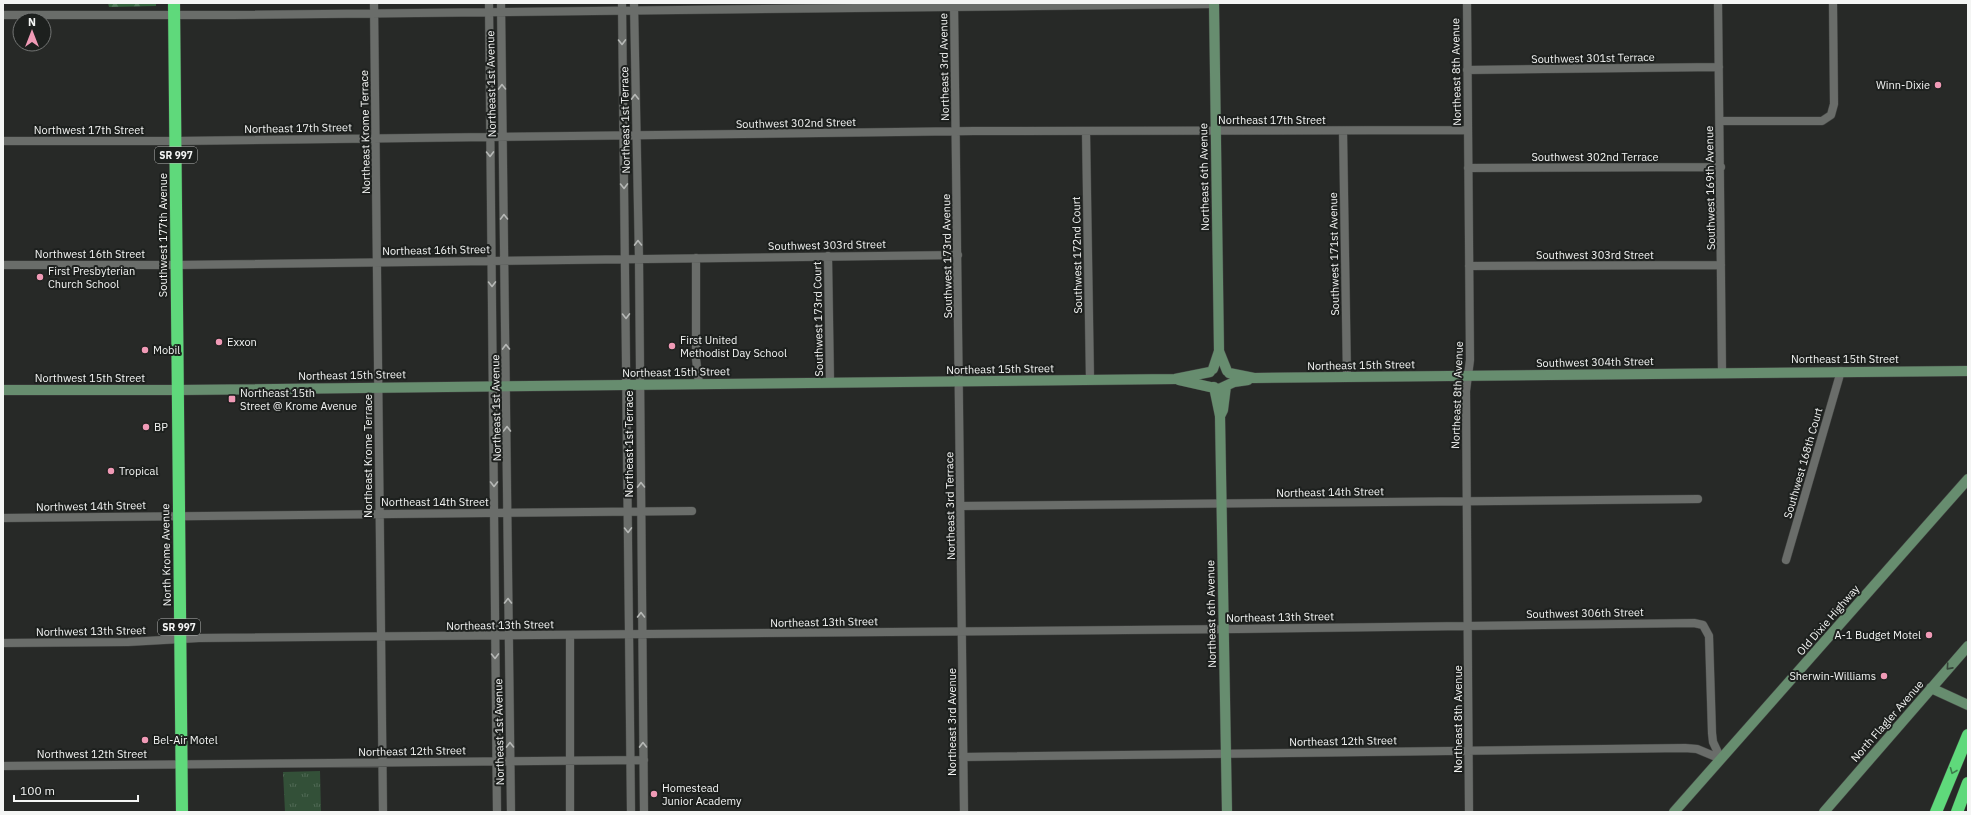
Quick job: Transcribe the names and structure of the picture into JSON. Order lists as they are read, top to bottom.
{
  "streets": {
    "highway": ["SR 997", "Southwest 177th Avenue", "North Krome Avenue"],
    "street": [
      "Southwest 301st Terrace",
      "Northeast 3rd Avenue",
      "Northeast 8th Avenue",
      "Northeast 1st Avenue",
      "Northeast 1st Terrace",
      "Northeast 17th Street",
      "Southwest 302nd Street",
      "Northwest 17th Street",
      "Northeast Krome Terrace",
      "Southwest 302nd Terrace",
      "Northeast 6th Avenue",
      "Southwest 169th Avenue",
      "Southwest 303rd Street",
      "Northeast 16th Street",
      "Northwest 16th Street",
      "Southwest 171st Avenue",
      "Southwest 172nd Court",
      "Southwest 173rd Avenue",
      "Southwest 173rd Court",
      "Northeast 15th Street",
      "Southwest 304th Street",
      "Northwest 15th Street",
      "Southwest 168th Court",
      "Northeast 14th Street",
      "Northwest 14th Street",
      "Northeast 3rd Terrace",
      "Southwest 306th Street",
      "Northeast 13th Street",
      "Old Dixie Highway",
      "Northwest 13th Street",
      "North Flagler Avenue",
      "Northeast 12th Street",
      "Northwest 12th Street"
    ]
  },
  "crossings": [
    ["Southwest 301st Terrace", "Northeast 8th Avenue"],
    ["Southwest 301st Terrace", "Southwest 169th Avenue"],
    ["Northeast 3rd Avenue", "Northeast 17th Street"],
    ["Northeast 3rd Avenue", "Southwest 302nd Street"],
    ["Northeast 3rd Avenue", "Southwest 173rd Avenue"],
    ["Northeast 3rd Avenue", "Northeast 3rd Terrace"],
    ["Northeast 3rd Avenue", "Northeast 13th Street"],
    ["Northeast 3rd Avenue", "Northeast 12th Street"],
    ["Northeast 8th Avenue", "Northeast 17th Street"],
    ["Northeast 8th Avenue", "Southwest 302nd Terrace"],
    ["Northeast 8th Avenue", "Southwest 303rd Street"],
    ["Northeast 8th Avenue", "Northeast 15th Street"],
    ["Northeast 8th Avenue", "Southwest 304th Street"],
    ["Northeast 8th Avenue", "Northeast 14th Street"],
    ["Northeast 8th Avenue", "Southwest 306th Street"],
    ["Northeast 8th Avenue", "Northeast 13th Street"],
    ["Northeast 8th Avenue", "Northeast 12th Street"],
    ["Northeast 1st Avenue", "Northeast 17th Street"],
    ["Northeast 1st Avenue", "Northeast 16th Street"],
    ["Northeast 1st Avenue", "Northeast 15th Street"],
    ["Northeast 1st Avenue", "Northeast 14th Street"],
    ["Northeast 1st Avenue", "Northeast 13th Street"],
    ["Northeast 1st Avenue", "Northeast 12th Street"],
    ["Northeast 1st Terrace", "Northeast 17th Street"],
    ["Northeast 1st Terrace", "Southwest 302nd Street"],
    ["Northeast 1st Terrace", "Northeast 16th Street"],
    ["Northeast 1st Terrace", "Northeast 15th Street"],
    ["Northeast 1st Terrace", "Northeast 14th Street"],
    ["Northeast 1st Terrace", "Northeast 13th Street"],
    ["Northeast 1st Terrace", "Northeast 12th Street"],
    ["Northeast 17th Street", "Southwest 302nd Street"],
    ["Northeast 17th Street", "Northwest 17th Street"],
    ["Northeast 17th Street", "Northeast Krome Terrace"],
    ["Northeast 17th Street", "Northeast 6th Avenue"],
    ["Northeast 17th Street", "Southwest 177th Avenue"],
    ["Northeast 17th Street", "Southwest 171st Avenue"],
    ["Northeast 17th Street", "Southwest 172nd Court"],
    ["Northeast 17th Street", "Southwest 173rd Avenue"],
    ["Southwest 302nd Street", "Southwest 173rd Avenue"],
    ["Northwest 17th Street", "Southwest 177th Avenue"],
    ["Northeast Krome Terrace", "Northeast 16th Street"],
    ["Northeast Krome Terrace", "Northeast 15th Street"],
    ["Northeast Krome Terrace", "Northeast 14th Street"],
    ["Northeast Krome Terrace", "Northeast 13th Street"],
    ["Northeast Krome Terrace", "Northeast 12th Street"],
    ["Southwest 302nd Terrace", "Southwest 169th Avenue"],
    ["Northeast 6th Avenue", "Northeast 15th Street"],
    ["Northeast 6th Avenue", "Northeast 14th Street"],
    ["Northeast 6th Avenue", "Northeast 13th Street"],
    ["Northeast 6th Avenue", "Northeast 12th Street"],
    ["Southwest 169th Avenue", "Southwest 303rd Street"],
    ["Southwest 169th Avenue", "Northeast 15th Street"],
    ["Southwest 169th Avenue", "Southwest 304th Street"],
    ["Southwest 177th Avenue", "Northeast 16th Street"],
    ["Southwest 177th Avenue", "Northwest 16th Street"],
    ["Southwest 177th Avenue", "Northeast 15th Street"],
    ["Southwest 177th Avenue", "Northwest 15th Street"],
    ["Southwest 177th Avenue", "North Krome Avenue"],
    ["Southwest 303rd Street", "Northeast 16th Street"],
    ["Southwest 303rd Street", "Southwest 173rd Avenue"],
    ["Southwest 303rd Street", "Southwest 173rd Court"],
    ["Northeast 16th Street", "Northwest 16th Street"],
    ["Southwest 171st Avenue", "Northeast 15th Street"],
    ["Southwest 172nd Court", "Northeast 15th Street"],
    ["Southwest 173rd Avenue", "Northeast 15th Street"],
    ["Southwest 173rd Avenue", "Northeast 3rd Terrace"],
    ["Southwest 173rd Court", "Northeast 15th Street"],
    ["Northeast 15th Street", "Southwest 304th Street"],
    ["Northeast 15th Street", "Northwest 15th Street"],
    ["Northeast 15th Street", "Southwest 168th Court"],
    ["Northeast 15th Street", "Northeast 3rd Terrace"],
    ["Northeast 14th Street", "Northwest 14th Street"],
    ["Northeast 14th Street", "Northeast 3rd Terrace"],
    ["Northeast 14th Street", "North Krome Avenue"],
    ["Northwest 14th Street", "North Krome Avenue"],
    ["Northeast 3rd Terrace", "Northeast 13th Street"],
    ["North Krome Avenue", "Northeast 13th Street"],
    ["North Krome Avenue", "Northwest 13th Street"],
    ["North Krome Avenue", "Northeast 12th Street"],
    ["North Krome Avenue", "Northwest 12th Street"],
    ["Southwest 306th Street", "Northeast 13th Street"],
    ["Southwest 306th Street", "Old Dixie Highway"],
    ["Southwest 306th Street", "Northeast 12th Street"],
    ["Northeast 13th Street", "Northwest 13th Street"],
    ["Old Dixie Highway", "Northeast 12th Street"],
    ["Northeast 12th Street", "Northwest 12th Street"]
  ],
  "places": {
    "other": [
      "Winn-Dixie",
      "First Presbyterian Church School",
      "Exxon",
      "First United Methodist Day School",
      "Mobil",
      "BP",
      "Tropical",
      "A-1 Budget Motel",
      "Sherwin-Williams",
      "Bel-Air Motel",
      "Homestead Junior Academy"
    ],
    "transit": ["Northeast 15th Street @ Krome Avenue"]
  },
  "scale_bar": "100 m",
  "north": "top"
}
